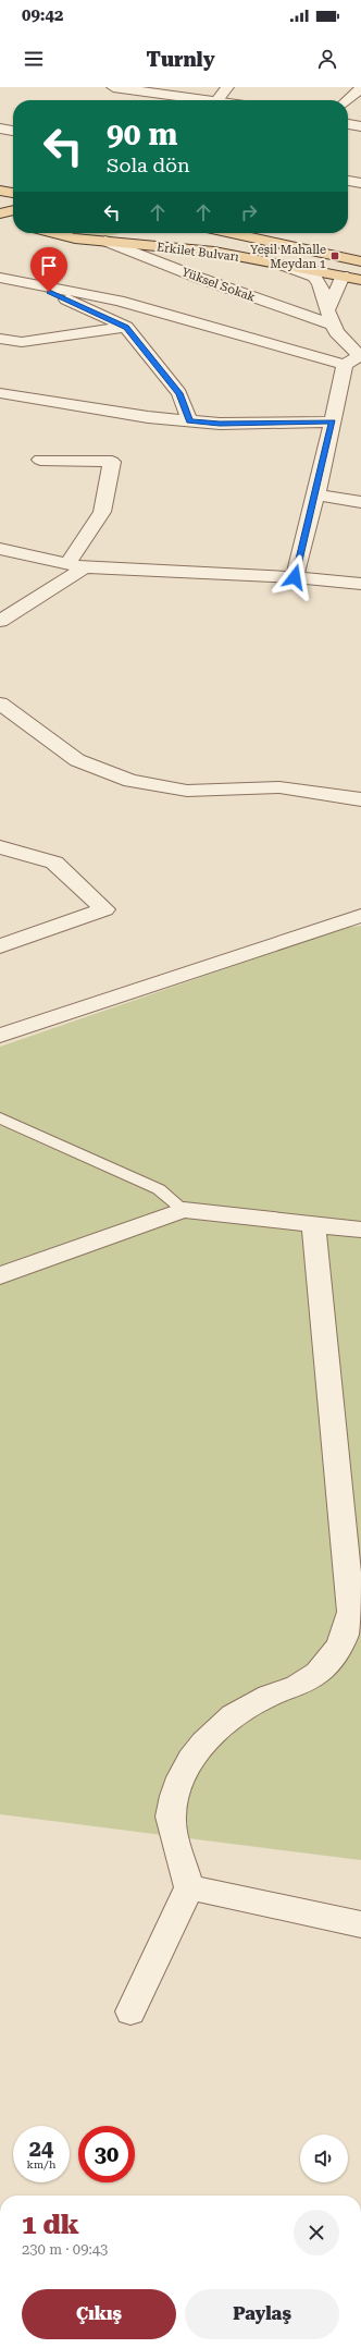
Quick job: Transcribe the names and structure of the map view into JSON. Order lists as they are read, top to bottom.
{
  "streets": {
    "main road": ["Erkilet Bulvarı"],
    "street": ["Yüksel Sokak"]
  },
  "crossings": [
    ["Erkilet Bulvarı", "Yüksel Sokak"]
  ],
  "places": {
    "transit": ["Yeşil Mahalle Meydan 1"]
  },
  "page": {
    "status": "09:42",
    "header": "Turnly",
    "turn": ["90 m", "Sola dön"],
    "speed": "24 km/h",
    "limit": "30",
    "heading": ["1 dk", "230 m · 09:43"],
    "buttons": ["Çıkış", "Paylaş"]
  }
}
